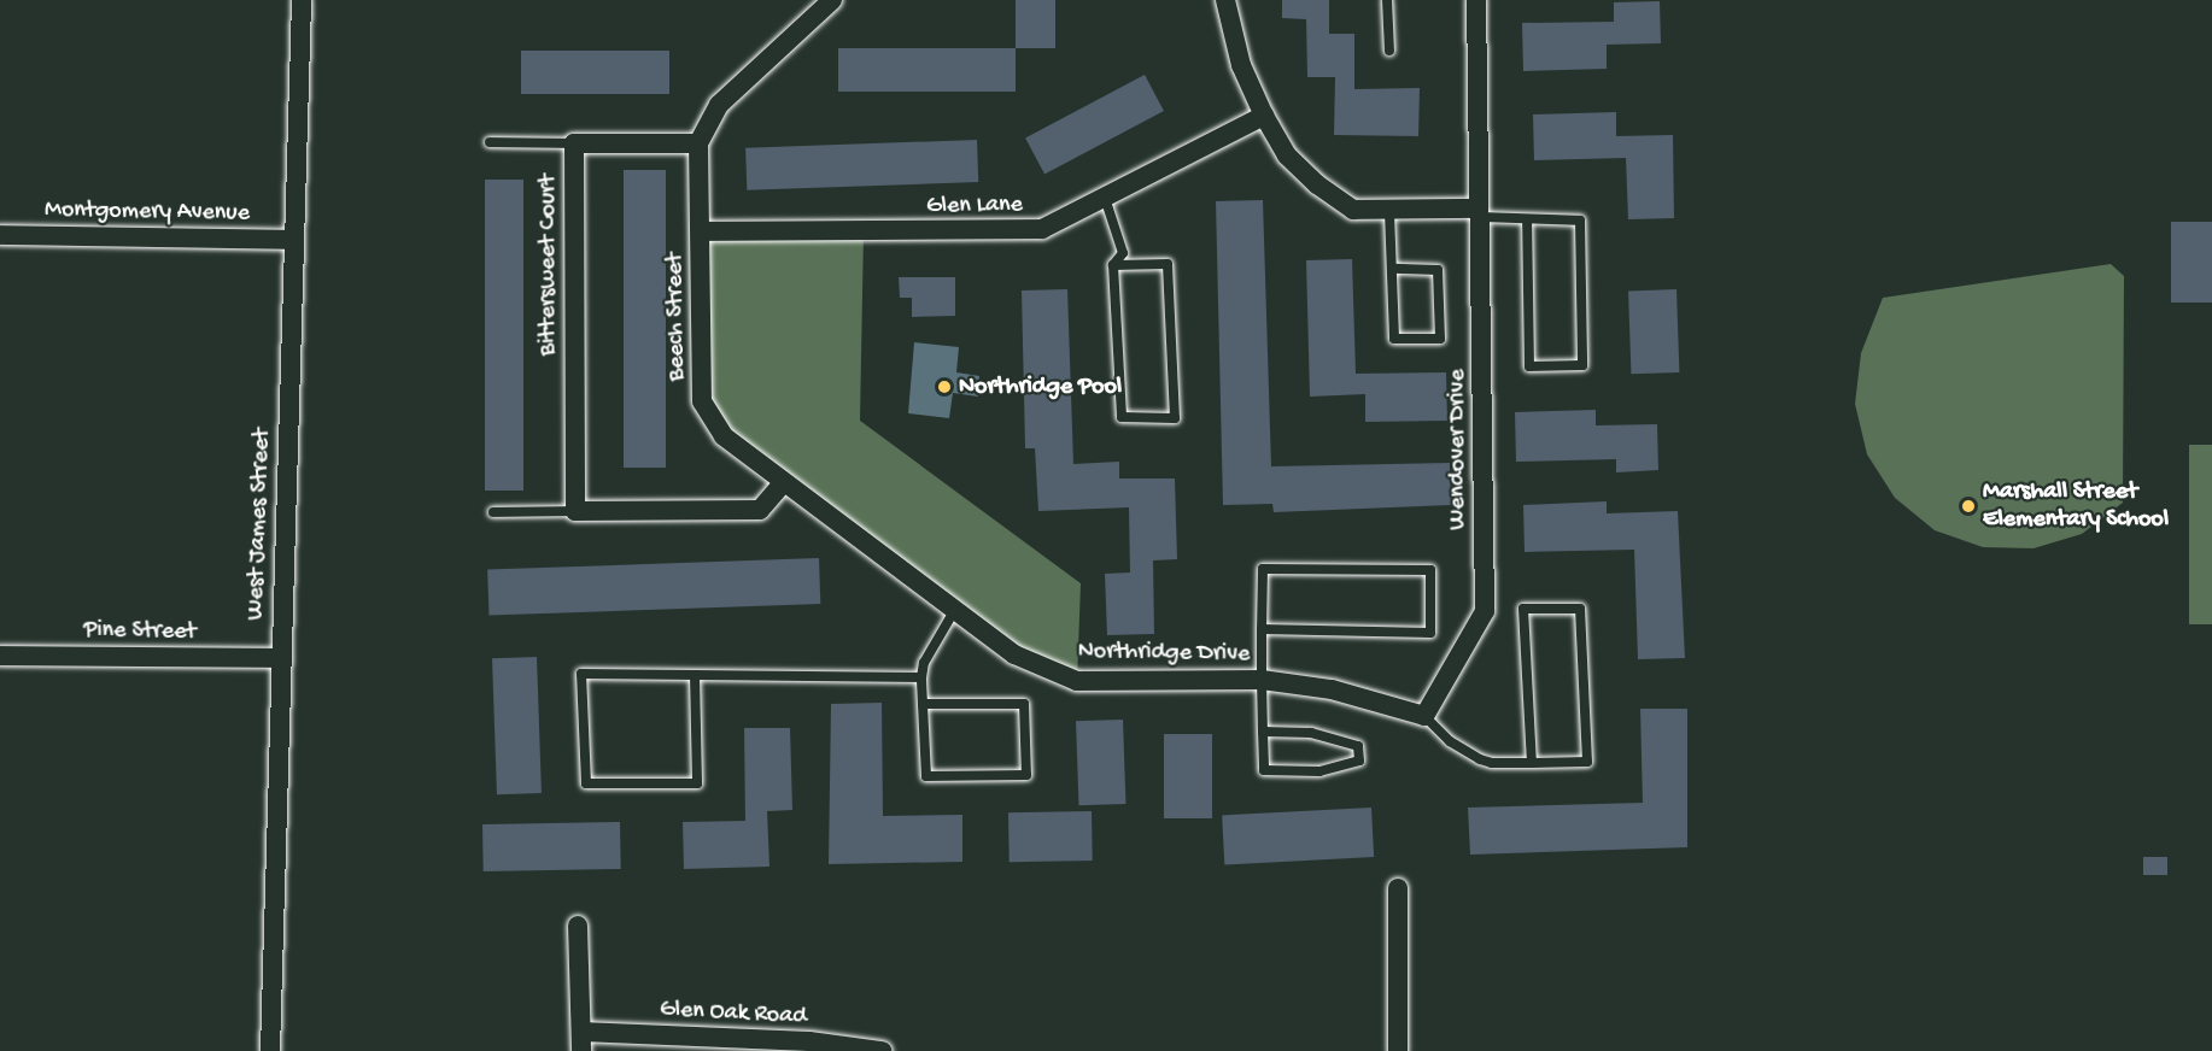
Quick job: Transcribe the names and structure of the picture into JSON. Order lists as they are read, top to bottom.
{
  "streets": {
    "street": [
      "Glen Lane",
      "Montgomery Avenue",
      "Bittersweet Court",
      "Beech Street",
      "Wendover Drive",
      "West James Street",
      "Pine Street",
      "Northridge Drive",
      "Glen Oak Road"
    ]
  },
  "crossings": [
    ["Glen Lane", "Beech Street"],
    ["Montgomery Avenue", "West James Street"],
    ["Bittersweet Court", "Beech Street"],
    ["Beech Street", "Northridge Drive"],
    ["West James Street", "Pine Street"]
  ],
  "places": ["Northridge Pool", "Marshall Street Elementary School"]
}
